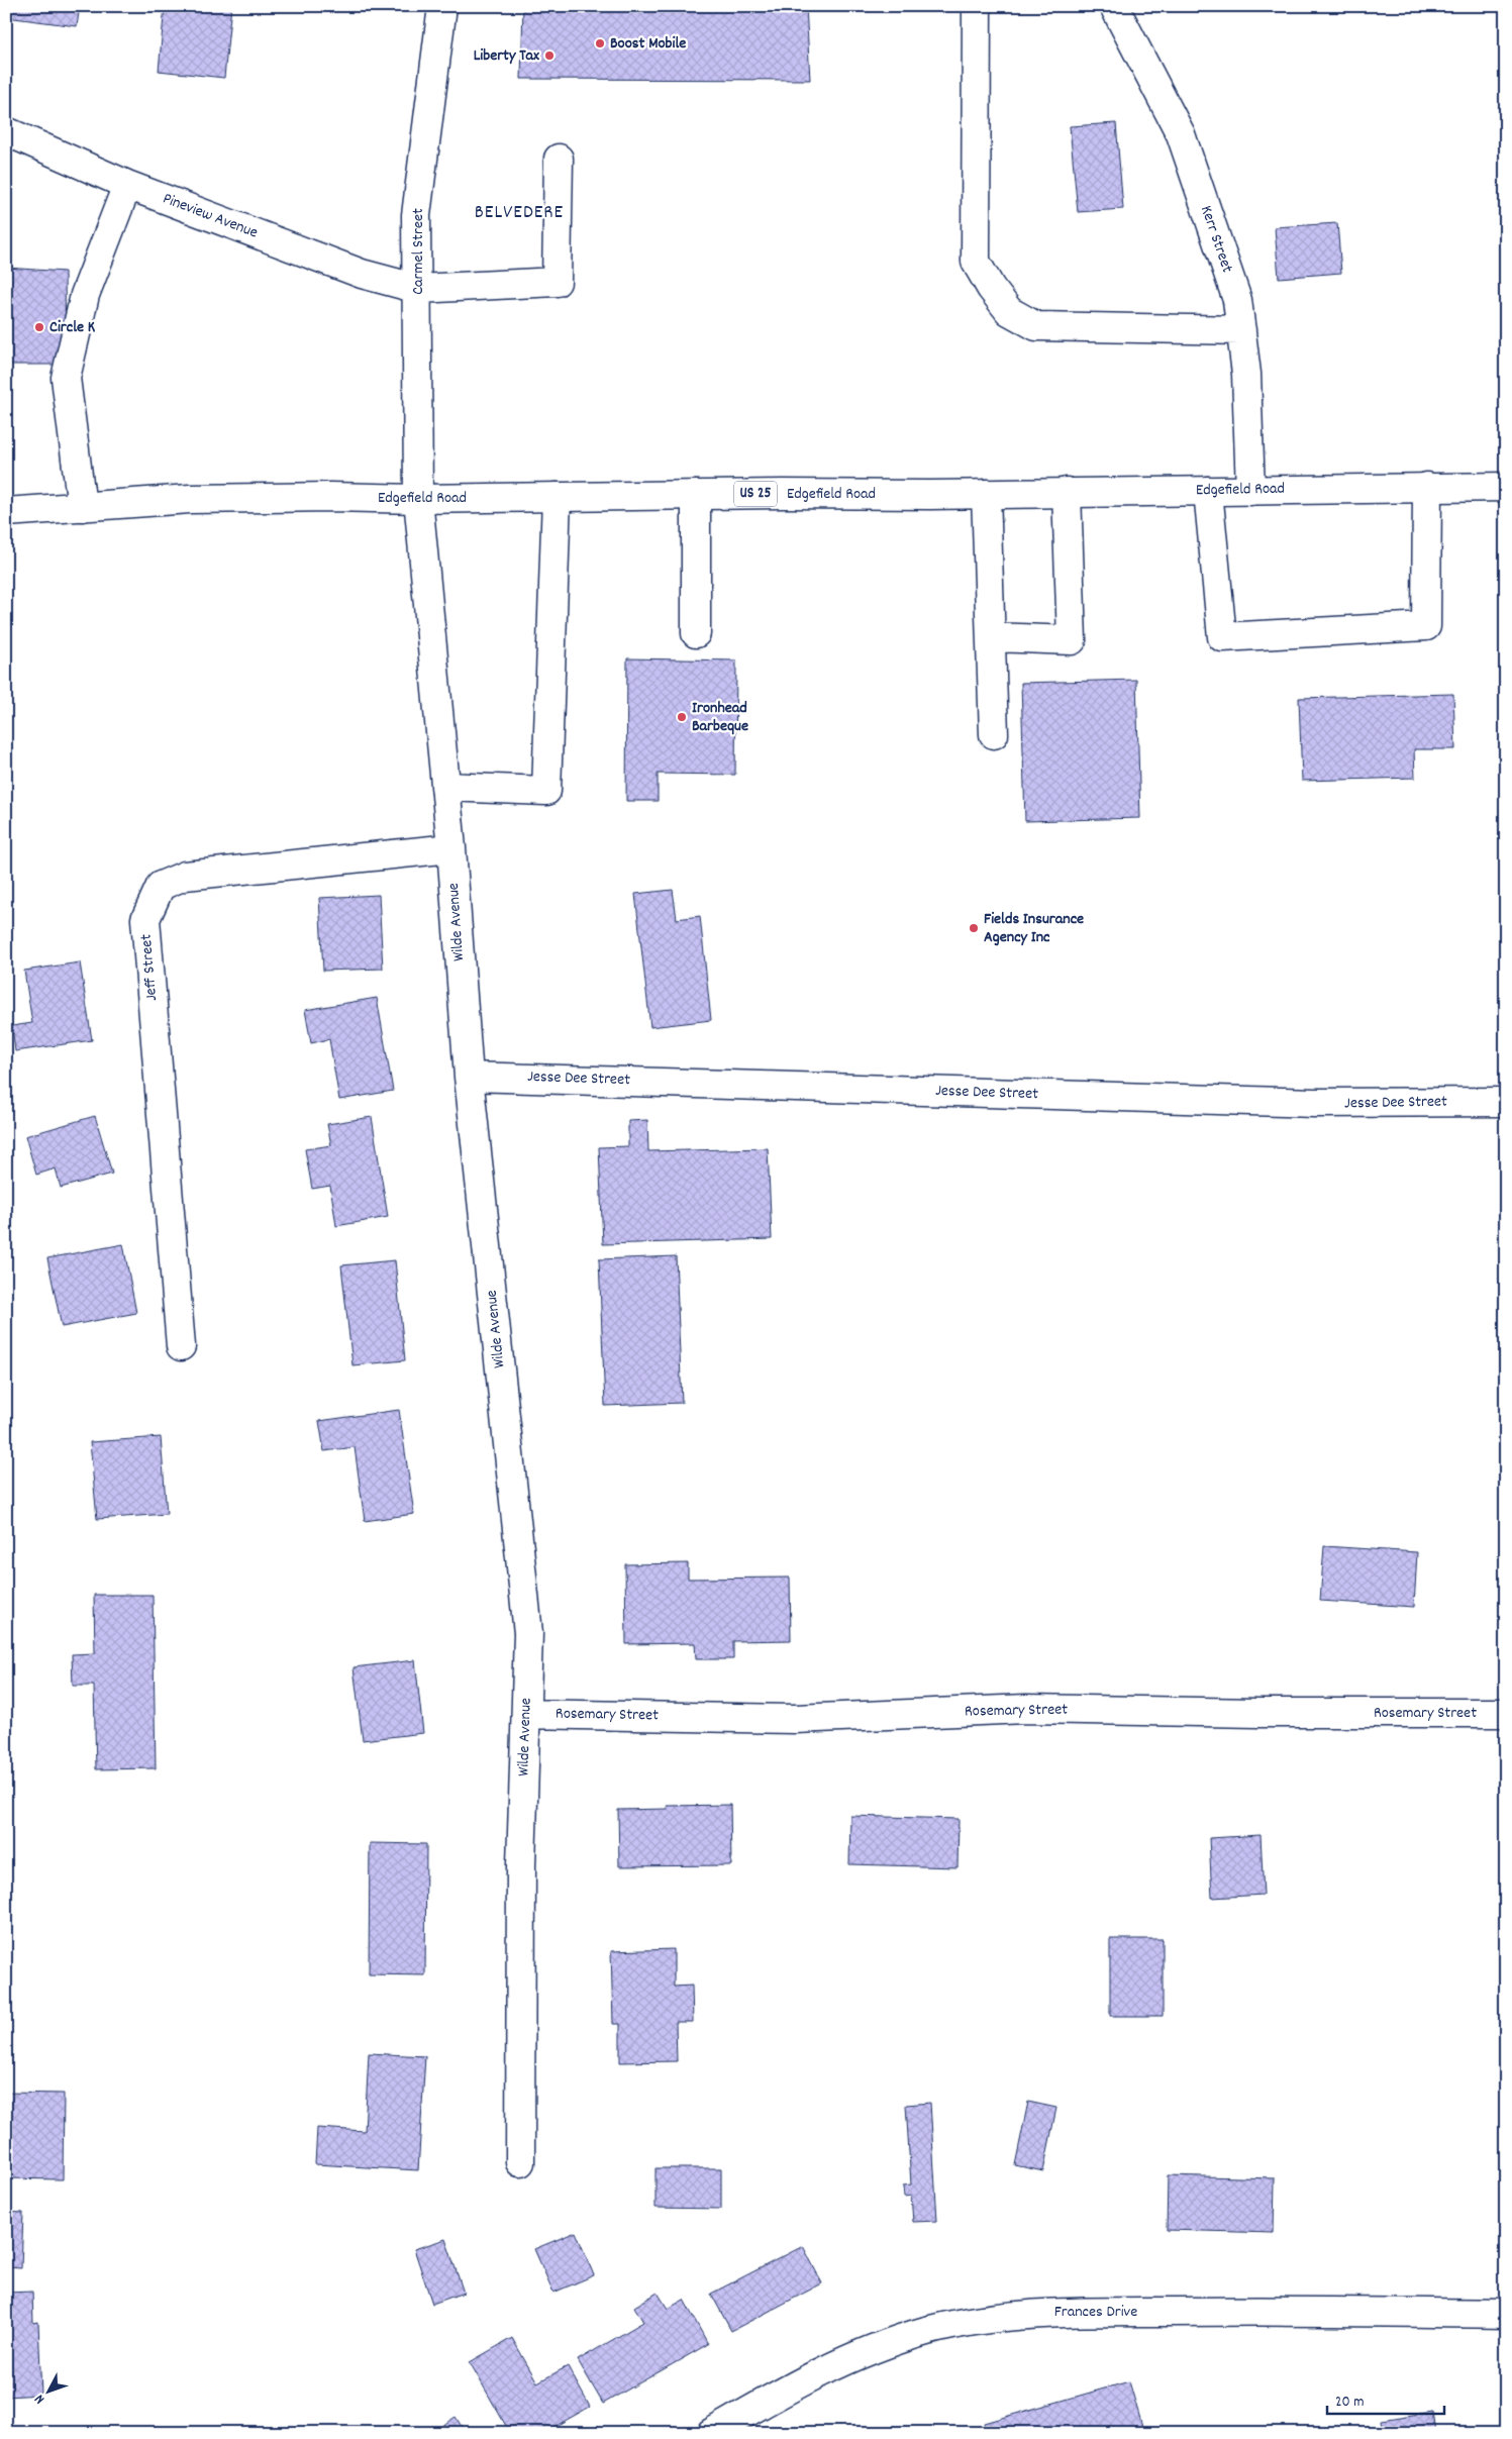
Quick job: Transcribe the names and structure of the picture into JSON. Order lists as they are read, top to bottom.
{
  "streets": {
    "street": [
      "Pineview Avenue",
      "Kerr Street",
      "Carmel Street",
      "Edgefield Road",
      "US 25",
      "Wilde Avenue",
      "Jeff Street",
      "Jesse Dee Street",
      "Rosemary Street",
      "Frances Drive"
    ]
  },
  "crossings": [
    ["Pineview Avenue", "Carmel Street"],
    ["Kerr Street", "Edgefield Road"],
    ["Carmel Street", "Edgefield Road"],
    ["Carmel Street", "Wilde Avenue"],
    ["Edgefield Road", "Wilde Avenue"],
    ["Wilde Avenue", "Jeff Street"],
    ["Wilde Avenue", "Jesse Dee Street"],
    ["Wilde Avenue", "Rosemary Street"]
  ],
  "districts": ["BELVEDERE"],
  "places": [
    "Boost Mobile",
    "Liberty Tax",
    "Circle K",
    "Ironhead Barbeque",
    "Fields Insurance Agency Inc"
  ],
  "scale_bar": "20 m",
  "north": "bottom left"
}
